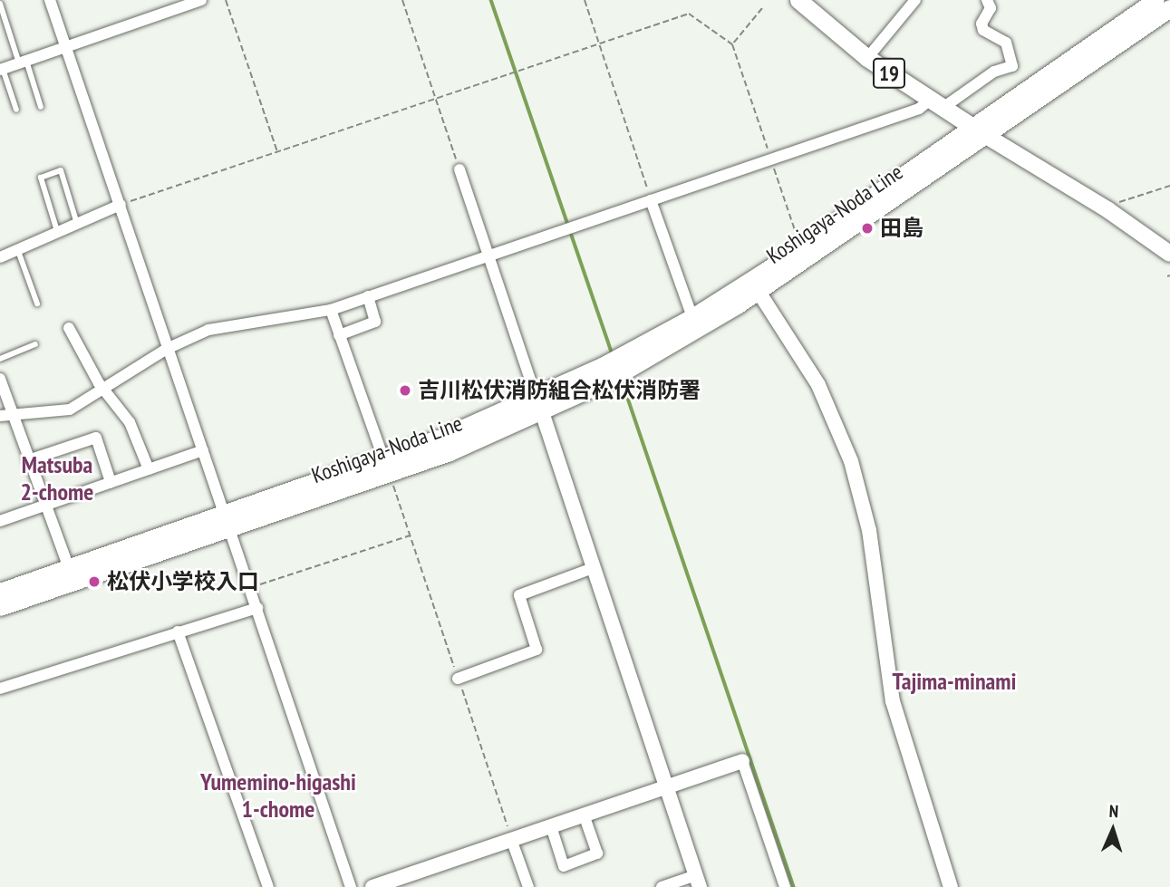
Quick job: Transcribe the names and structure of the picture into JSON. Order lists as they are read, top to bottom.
{
  "streets": {
    "main road": ["19", "Koshigaya-Noda Line"]
  },
  "crossings": [
    ["19", "Koshigaya-Noda Line"]
  ],
  "districts": ["Matsuba 2-chome", "Tajima-minami", "Yumemino-higashi 1-chome"],
  "places": ["田島", "吉川松伏消防組合松伏消防署", "松伏小学校入口"],
  "north": "top"
}
